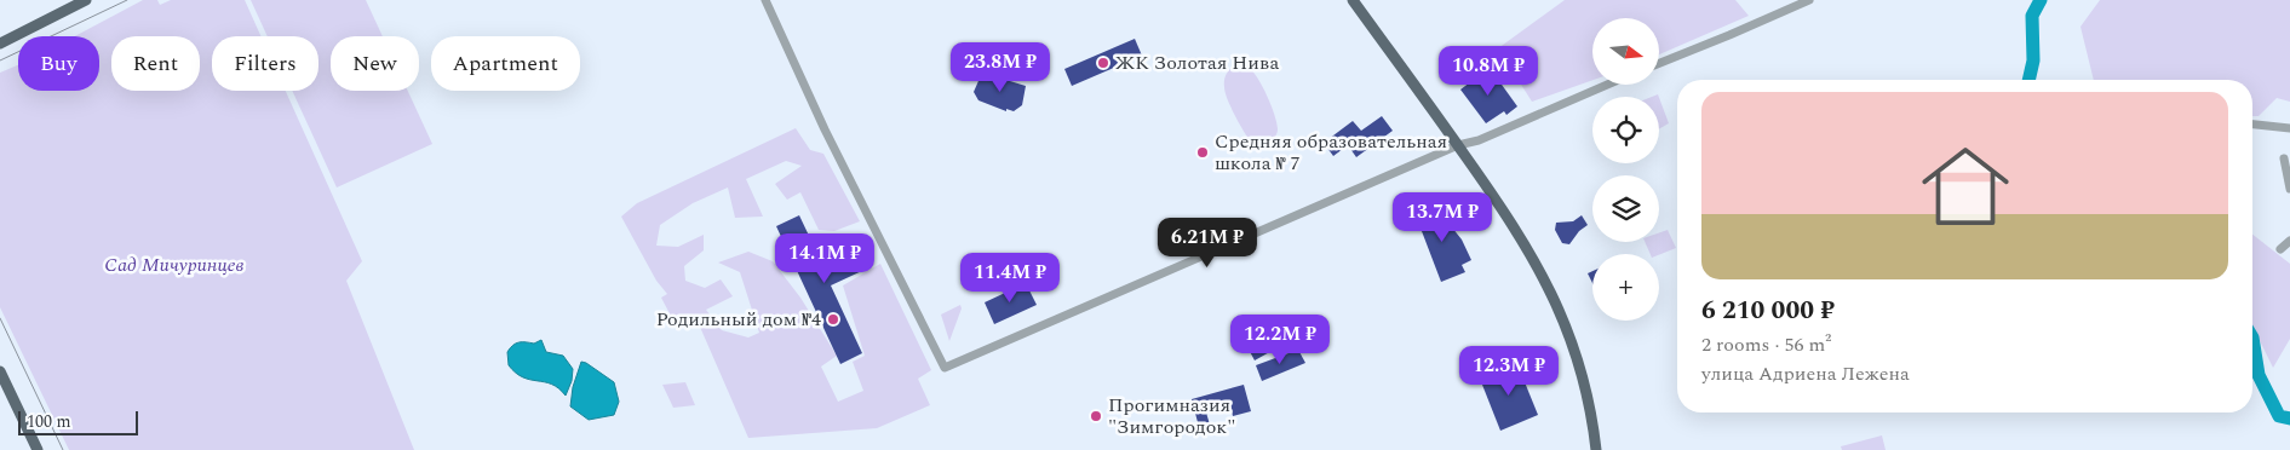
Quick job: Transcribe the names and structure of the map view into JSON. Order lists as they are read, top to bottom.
{
  "parks": ["Сад Мичуринцев"],
  "places": [
    "ЖК Золотая Нива",
    "Средняя образовательная школа № 7",
    "Родильный дом №4",
    "Прогимназия \"Зимгородок\""
  ],
  "scale_bar": "100 m",
  "north": "right",
  "page": {
    "map_buttons": "+",
    "chip": [
      "Buy",
      "Rent",
      "Filters",
      "New",
      "Apartment"
    ],
    "price": [
      "23.8M ₽",
      "10.8M ₽",
      "13.7M ₽",
      "6.21M ₽",
      "14.1M ₽",
      "11.4M ₽",
      "12.2M ₽",
      "12.3M ₽"
    ],
    "list": [
      {
        "name": "6 210 000 ₽",
        "note": "2 rooms · 56 m² · улица Адриена Лежена"
      }
    ],
    "scale": "100 m"
  }
}
